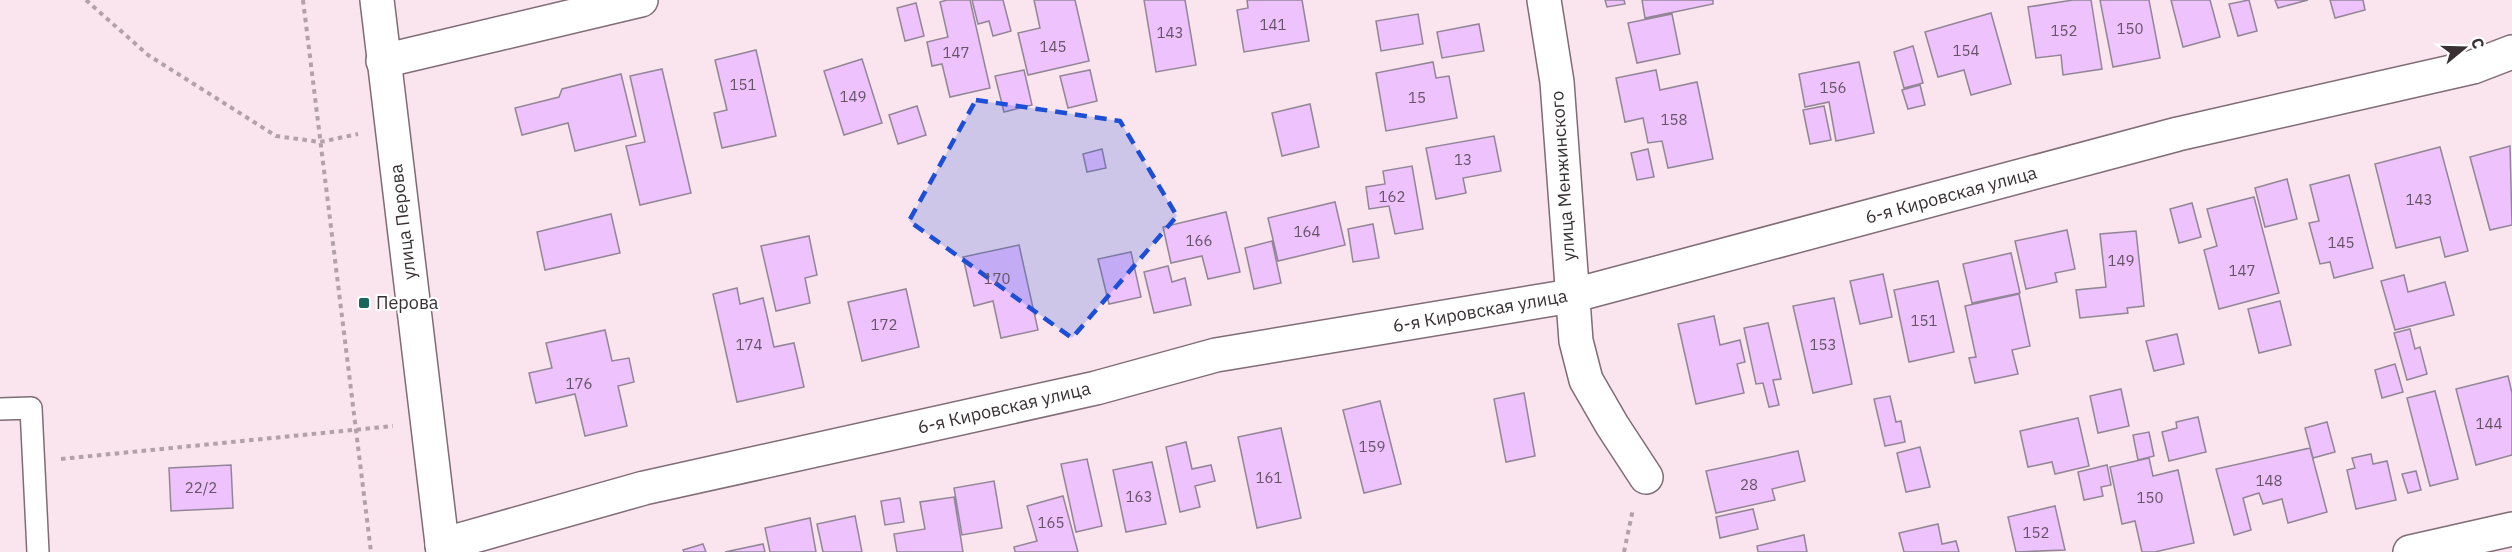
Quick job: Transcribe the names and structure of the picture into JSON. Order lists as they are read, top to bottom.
{
  "streets": {
    "street": ["улица Менжинского", "6-я Кировская улица", "улица Перова"]
  },
  "crossings": [
    ["улица Менжинского", "6-я Кировская улица"],
    ["6-я Кировская улица", "улица Перова"]
  ],
  "places": {
    "transit": ["Перова"]
  },
  "house_numbers": [
    "141",
    "150",
    "152",
    "143",
    "145",
    "154",
    "147",
    "151",
    "156",
    "149",
    "15",
    "158",
    "13",
    "162",
    "143",
    "164",
    "166",
    "145",
    "149",
    "147",
    "170",
    "151",
    "172",
    "174",
    "153",
    "176",
    "144",
    "159",
    "161",
    "148",
    "28",
    "22/2",
    "163",
    "150",
    "165",
    "152"
  ],
  "north": "right"
}
